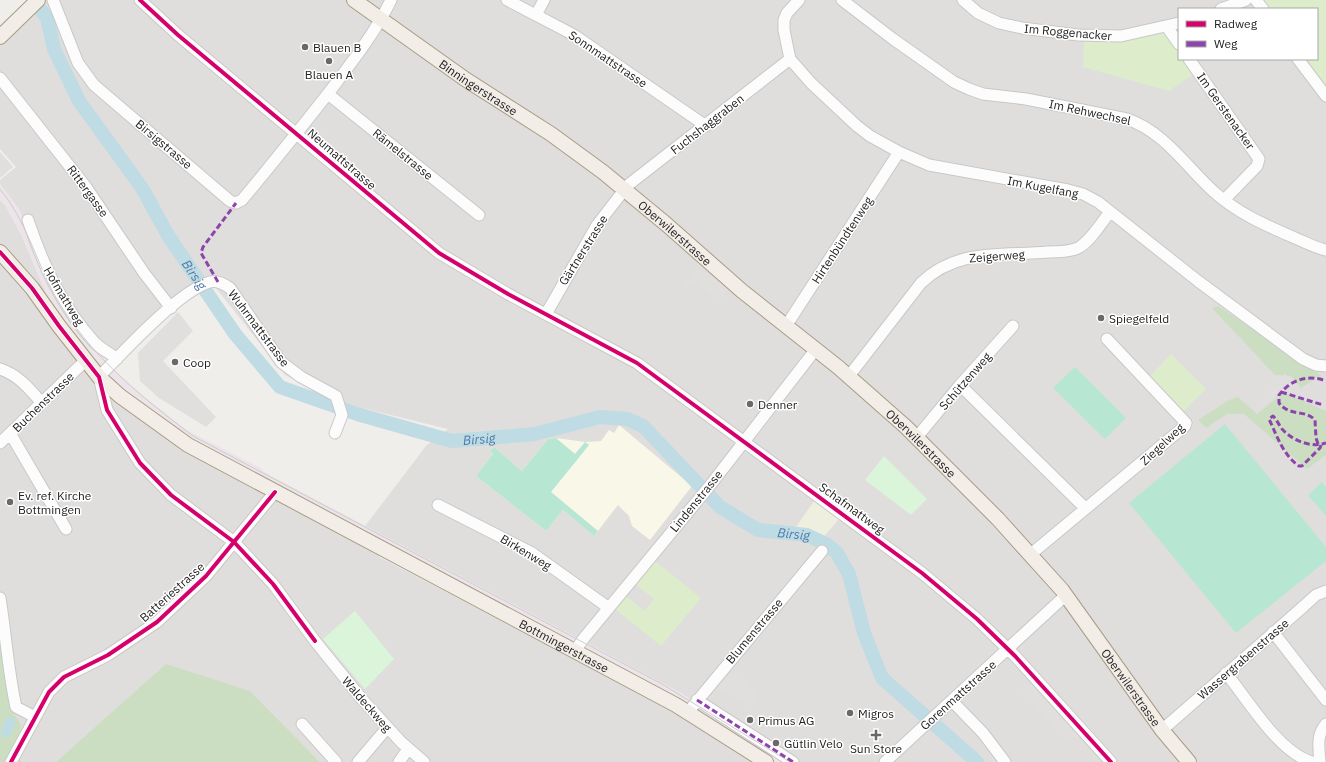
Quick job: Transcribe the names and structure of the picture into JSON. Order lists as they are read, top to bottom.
{
  "streets": {
    "main road": ["Binningerstrasse", "Oberwilerstrasse", "Bottmingerstrasse"],
    "street": [
      "Im Roggenacker",
      "Sonnmattstrasse",
      "Im Gerstenacker",
      "Im Rehwechsel",
      "Fuchshaggraben",
      "Birsigstrasse",
      "Rämelstrasse",
      "Neumattstrasse",
      "Im Kugelfang",
      "Rittergasse",
      "Hirtenbündtenweg",
      "Gärtnerstrasse",
      "Zeigerweg",
      "Hofmattweg",
      "Wuhrmattstrasse",
      "Schützenweg",
      "Buchenstrasse",
      "Ziegelweg",
      "Lindenstrasse",
      "Schafmattweg",
      "Birkenweg",
      "Batteriestrasse",
      "Blumenstrasse",
      "Wassergrabenstrasse",
      "Gorenmattstrasse",
      "Waldeckweg"
    ]
  },
  "crossings": [
    ["Sonnmattstrasse", "Fuchshaggraben"],
    ["Binningerstrasse", "Birsigstrasse"],
    ["Binningerstrasse", "Oberwilerstrasse"],
    ["Im Gerstenacker", "Im Rehwechsel"],
    ["Fuchshaggraben", "Im Kugelfang"],
    ["Fuchshaggraben", "Oberwilerstrasse"],
    ["Fuchshaggraben", "Gärtnerstrasse"],
    ["Birsigstrasse", "Rämelstrasse"],
    ["Birsigstrasse", "Neumattstrasse"],
    ["Neumattstrasse", "Gärtnerstrasse"],
    ["Neumattstrasse", "Schafmattweg"],
    ["Im Kugelfang", "Hirtenbündtenweg"],
    ["Im Kugelfang", "Zeigerweg"],
    ["Rittergasse", "Wuhrmattstrasse"],
    ["Oberwilerstrasse", "Hirtenbündtenweg"],
    ["Oberwilerstrasse", "Gärtnerstrasse"],
    ["Oberwilerstrasse", "Zeigerweg"],
    ["Oberwilerstrasse", "Schützenweg"],
    ["Oberwilerstrasse", "Ziegelweg"],
    ["Oberwilerstrasse", "Lindenstrasse"],
    ["Oberwilerstrasse", "Wassergrabenstrasse"],
    ["Oberwilerstrasse", "Gorenmattstrasse"],
    ["Gärtnerstrasse", "Schafmattweg"],
    ["Hofmattweg", "Wuhrmattstrasse"],
    ["Wuhrmattstrasse", "Bottmingerstrasse"],
    ["Wuhrmattstrasse", "Waldeckweg"],
    ["Buchenstrasse", "Bottmingerstrasse"],
    ["Lindenstrasse", "Schafmattweg"],
    ["Lindenstrasse", "Birkenweg"],
    ["Lindenstrasse", "Bottmingerstrasse"],
    ["Schafmattweg", "Gorenmattstrasse"],
    ["Batteriestrasse", "Bottmingerstrasse"],
    ["Batteriestrasse", "Waldeckweg"],
    ["Blumenstrasse", "Bottmingerstrasse"],
    ["Bottmingerstrasse", "Waldeckweg"]
  ],
  "water": ["Birsig"],
  "places": {
    "other": [
      "Blauen B",
      "Blauen A",
      "Spiegelfeld",
      "Coop",
      "Denner",
      "Ev. ref. Kirche Bottmingen",
      "Migros",
      "Primus AG",
      "Gütlin Velo"
    ],
    "health": ["Sun Store"]
  },
  "legend": ["Radweg", "Weg"]
}
